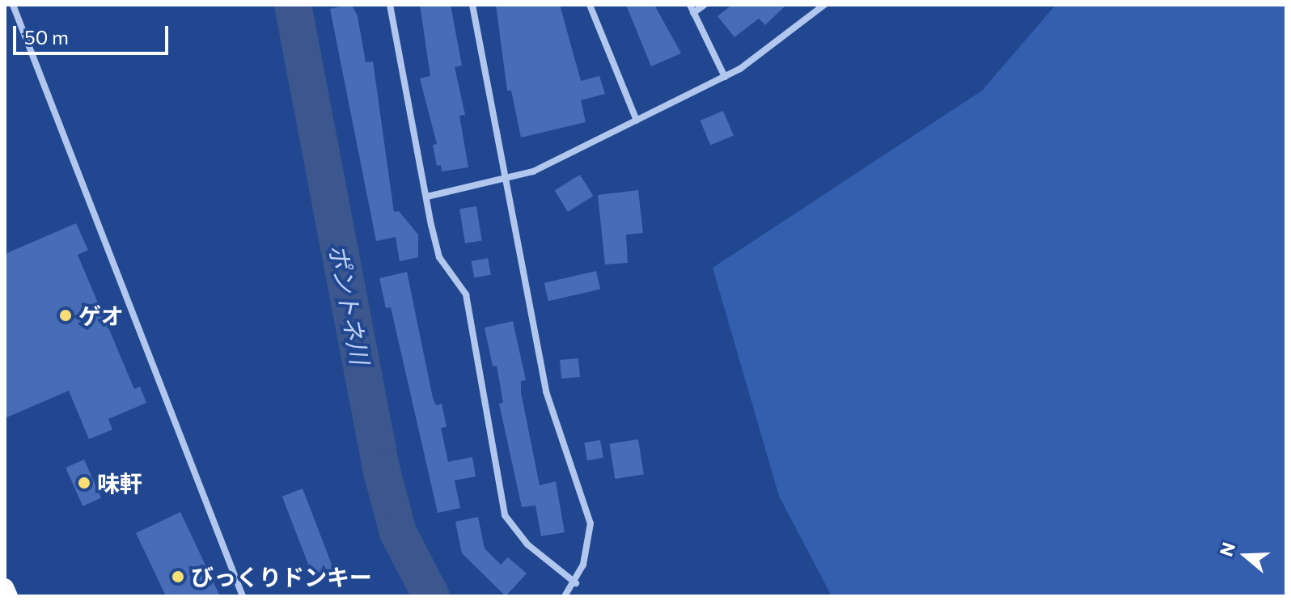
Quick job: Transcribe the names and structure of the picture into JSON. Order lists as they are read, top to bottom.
{
  "water": ["ポントネ川"],
  "places": ["ゲオ", "味軒", "びっくりドンキー"],
  "scale_bar": "50 m",
  "north": "left"
}
